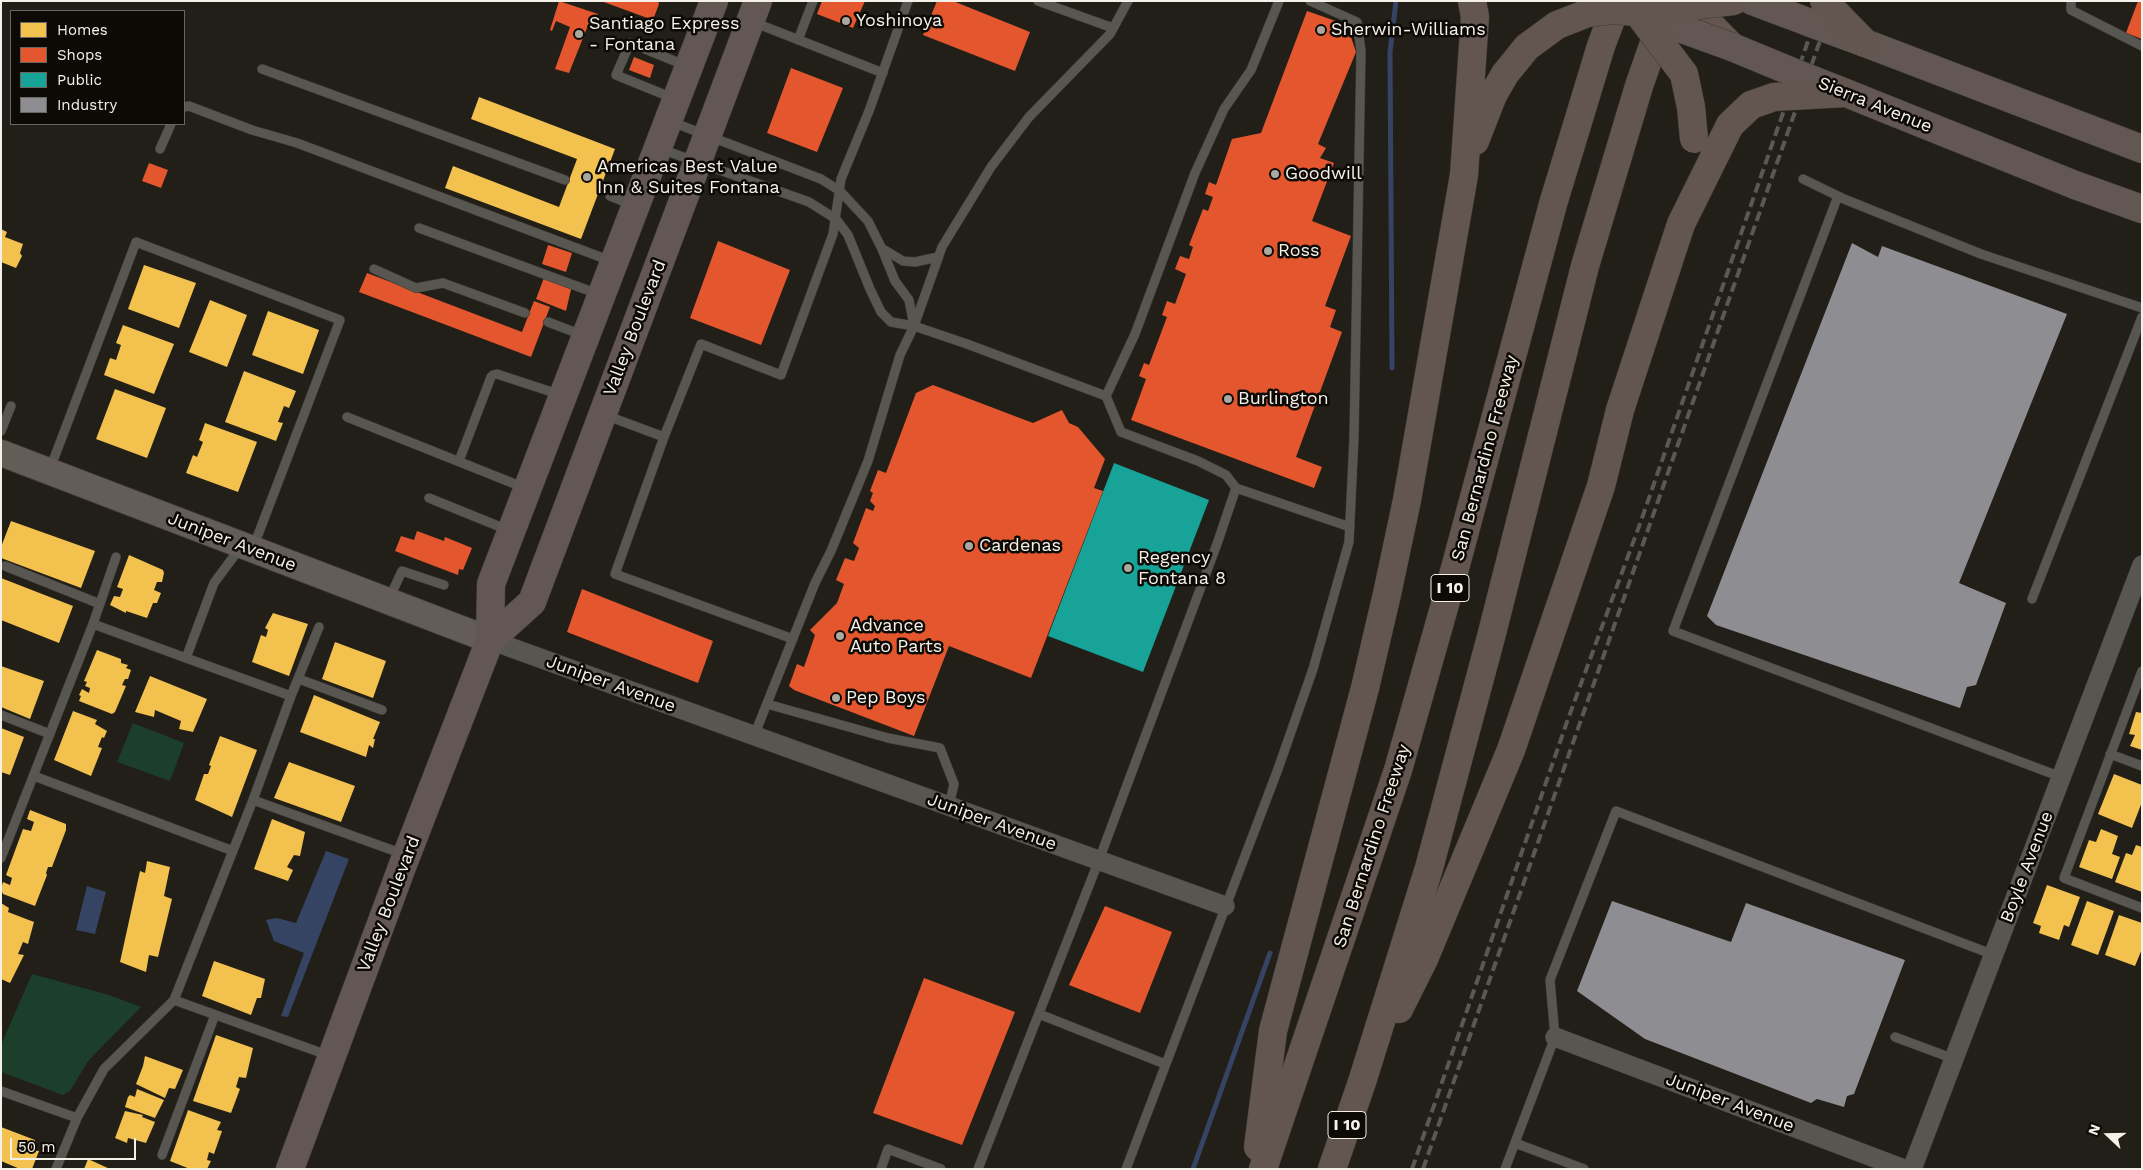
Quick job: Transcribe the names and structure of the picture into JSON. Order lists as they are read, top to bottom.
{
  "streets": {
    "highway": ["San Bernardino Freeway", "I 10"],
    "main road": ["Sierra Avenue", "Valley Boulevard"],
    "street": ["Juniper Avenue", "Boyle Avenue"]
  },
  "crossings": [
    ["Sierra Avenue", "San Bernardino Freeway"],
    ["Valley Boulevard", "Juniper Avenue"]
  ],
  "places": [
    "Yoshinoya",
    "Sherwin-Williams",
    "Santiago Express - Fontana",
    "Goodwill",
    "Americas Best Value Inn & Suites Fontana",
    "Ross",
    "Burlington",
    "Cardenas",
    "Regency Fontana 8",
    "Advance Auto Parts",
    "Pep Boys"
  ],
  "legend": [
    "Homes",
    "Shops",
    "Public",
    "Industry"
  ],
  "scale_bar": "50 m",
  "north": "left"
}
